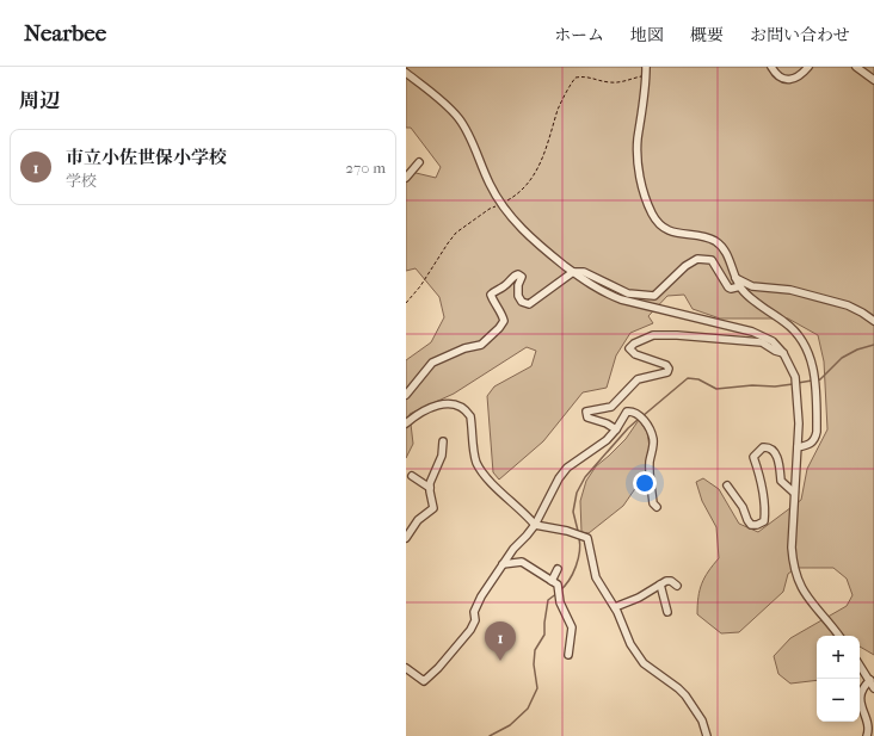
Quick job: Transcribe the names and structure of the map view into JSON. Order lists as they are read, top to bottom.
{
  "page": {
    "header": "Nearbee",
    "nav": [
      "ホーム",
      "地図",
      "概要",
      "お問い合わせ"
    ],
    "heading": "周辺",
    "list": [
      {
        "mark": "1",
        "name": "市立小佐世保小学校",
        "note": "学校",
        "value": "270 m"
      }
    ],
    "pins": "1",
    "map_buttons": ["+", "−"]
  }
}
